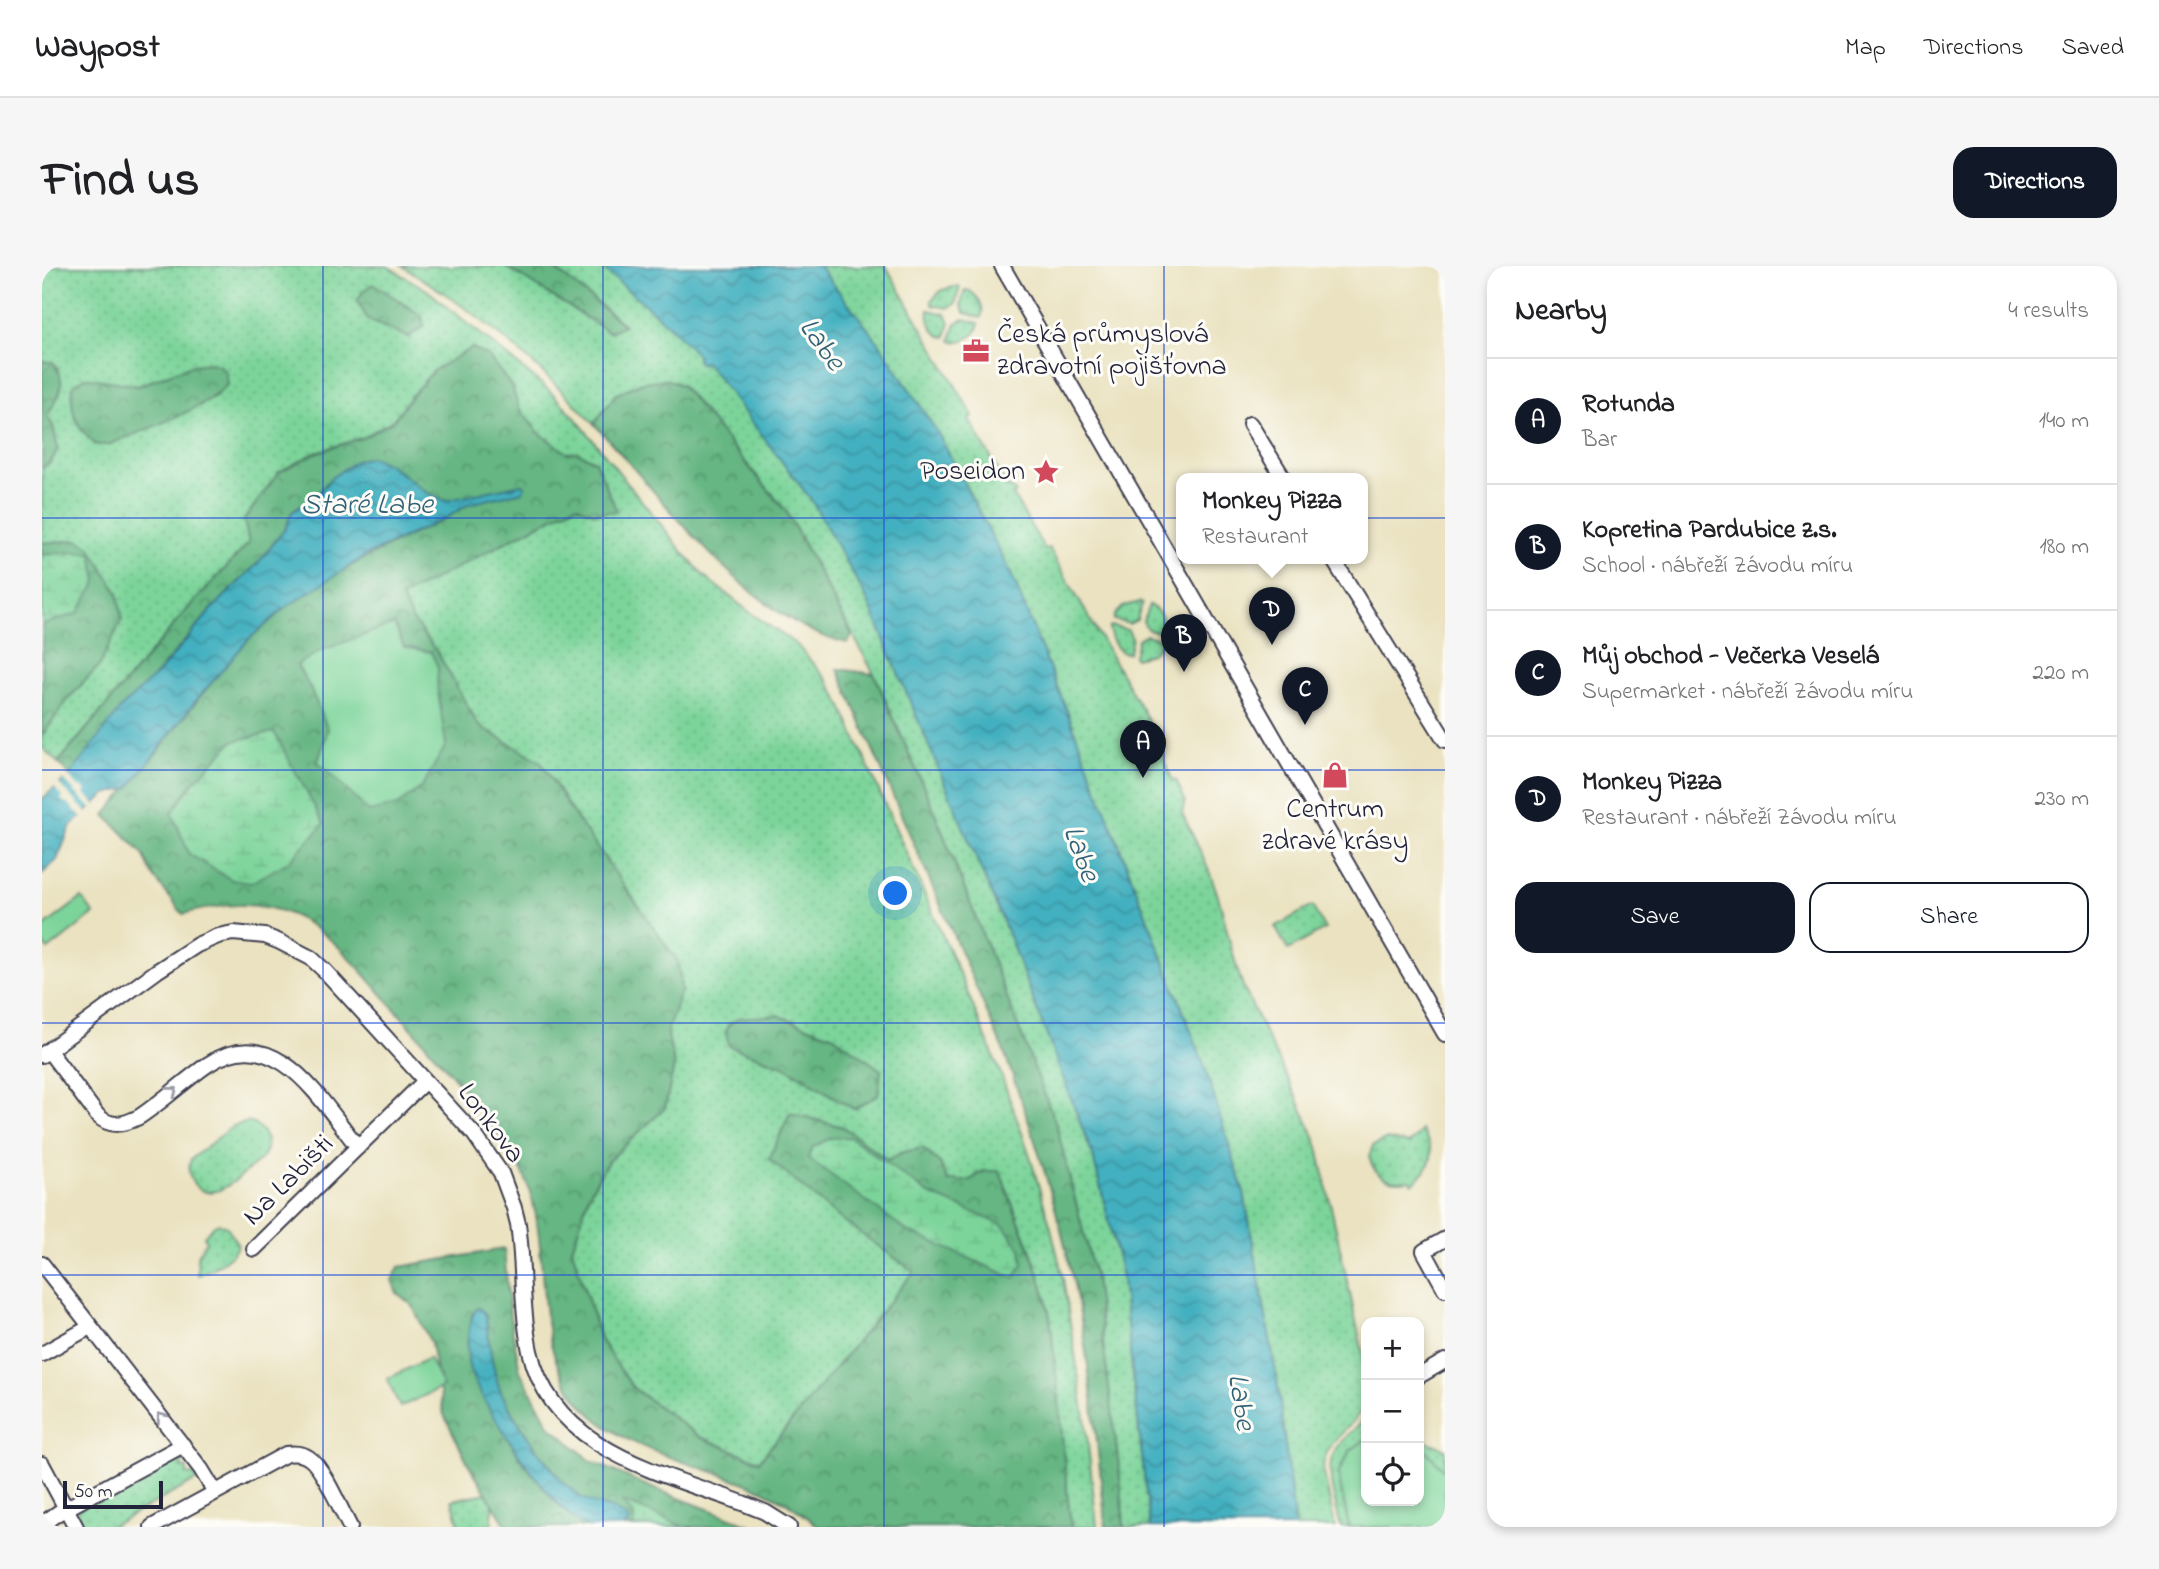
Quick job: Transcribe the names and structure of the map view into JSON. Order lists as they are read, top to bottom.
{
  "streets": {
    "street": ["Lonkova", "Na Labišti"]
  },
  "crossings": [
    ["Lonkova", "Na Labišti"]
  ],
  "water": ["Labe", "Staré Labe"],
  "places": {
    "office": ["Česká průmyslová zdravotní pojišťovna"],
    "place": ["Poseidon"],
    "shop": ["Centrum zdravé krásy"]
  },
  "scale_bar": "50 m",
  "page": {
    "header": "Waypost",
    "nav": ["Map", "Directions", "Saved"],
    "title": "Find us",
    "buttons": [
      "Directions",
      ["Save", "Share"]
    ],
    "heading": ["Nearby", "4 results"],
    "list": [
      {
        "mark": "A",
        "name": "Rotunda",
        "note": "Bar",
        "value": "140 m"
      },
      {
        "mark": "B",
        "name": "Kopretina Pardubice z.s.",
        "note": "School · nábřeží Závodu míru",
        "value": "180 m"
      },
      {
        "mark": "C",
        "name": "Můj obchod - Večerka Veselá",
        "note": "Supermarket · nábřeží Závodu míru",
        "value": "220 m"
      },
      {
        "mark": "D",
        "name": "Monkey Pizza",
        "note": "Restaurant · nábřeží Závodu míru",
        "value": "230 m"
      }
    ],
    "popup": ["Monkey Pizza", "Restaurant"],
    "pins": [
      "D",
      "B",
      "C",
      "A"
    ],
    "map_buttons": ["+", "−"],
    "scale": "50 m"
  }
}
